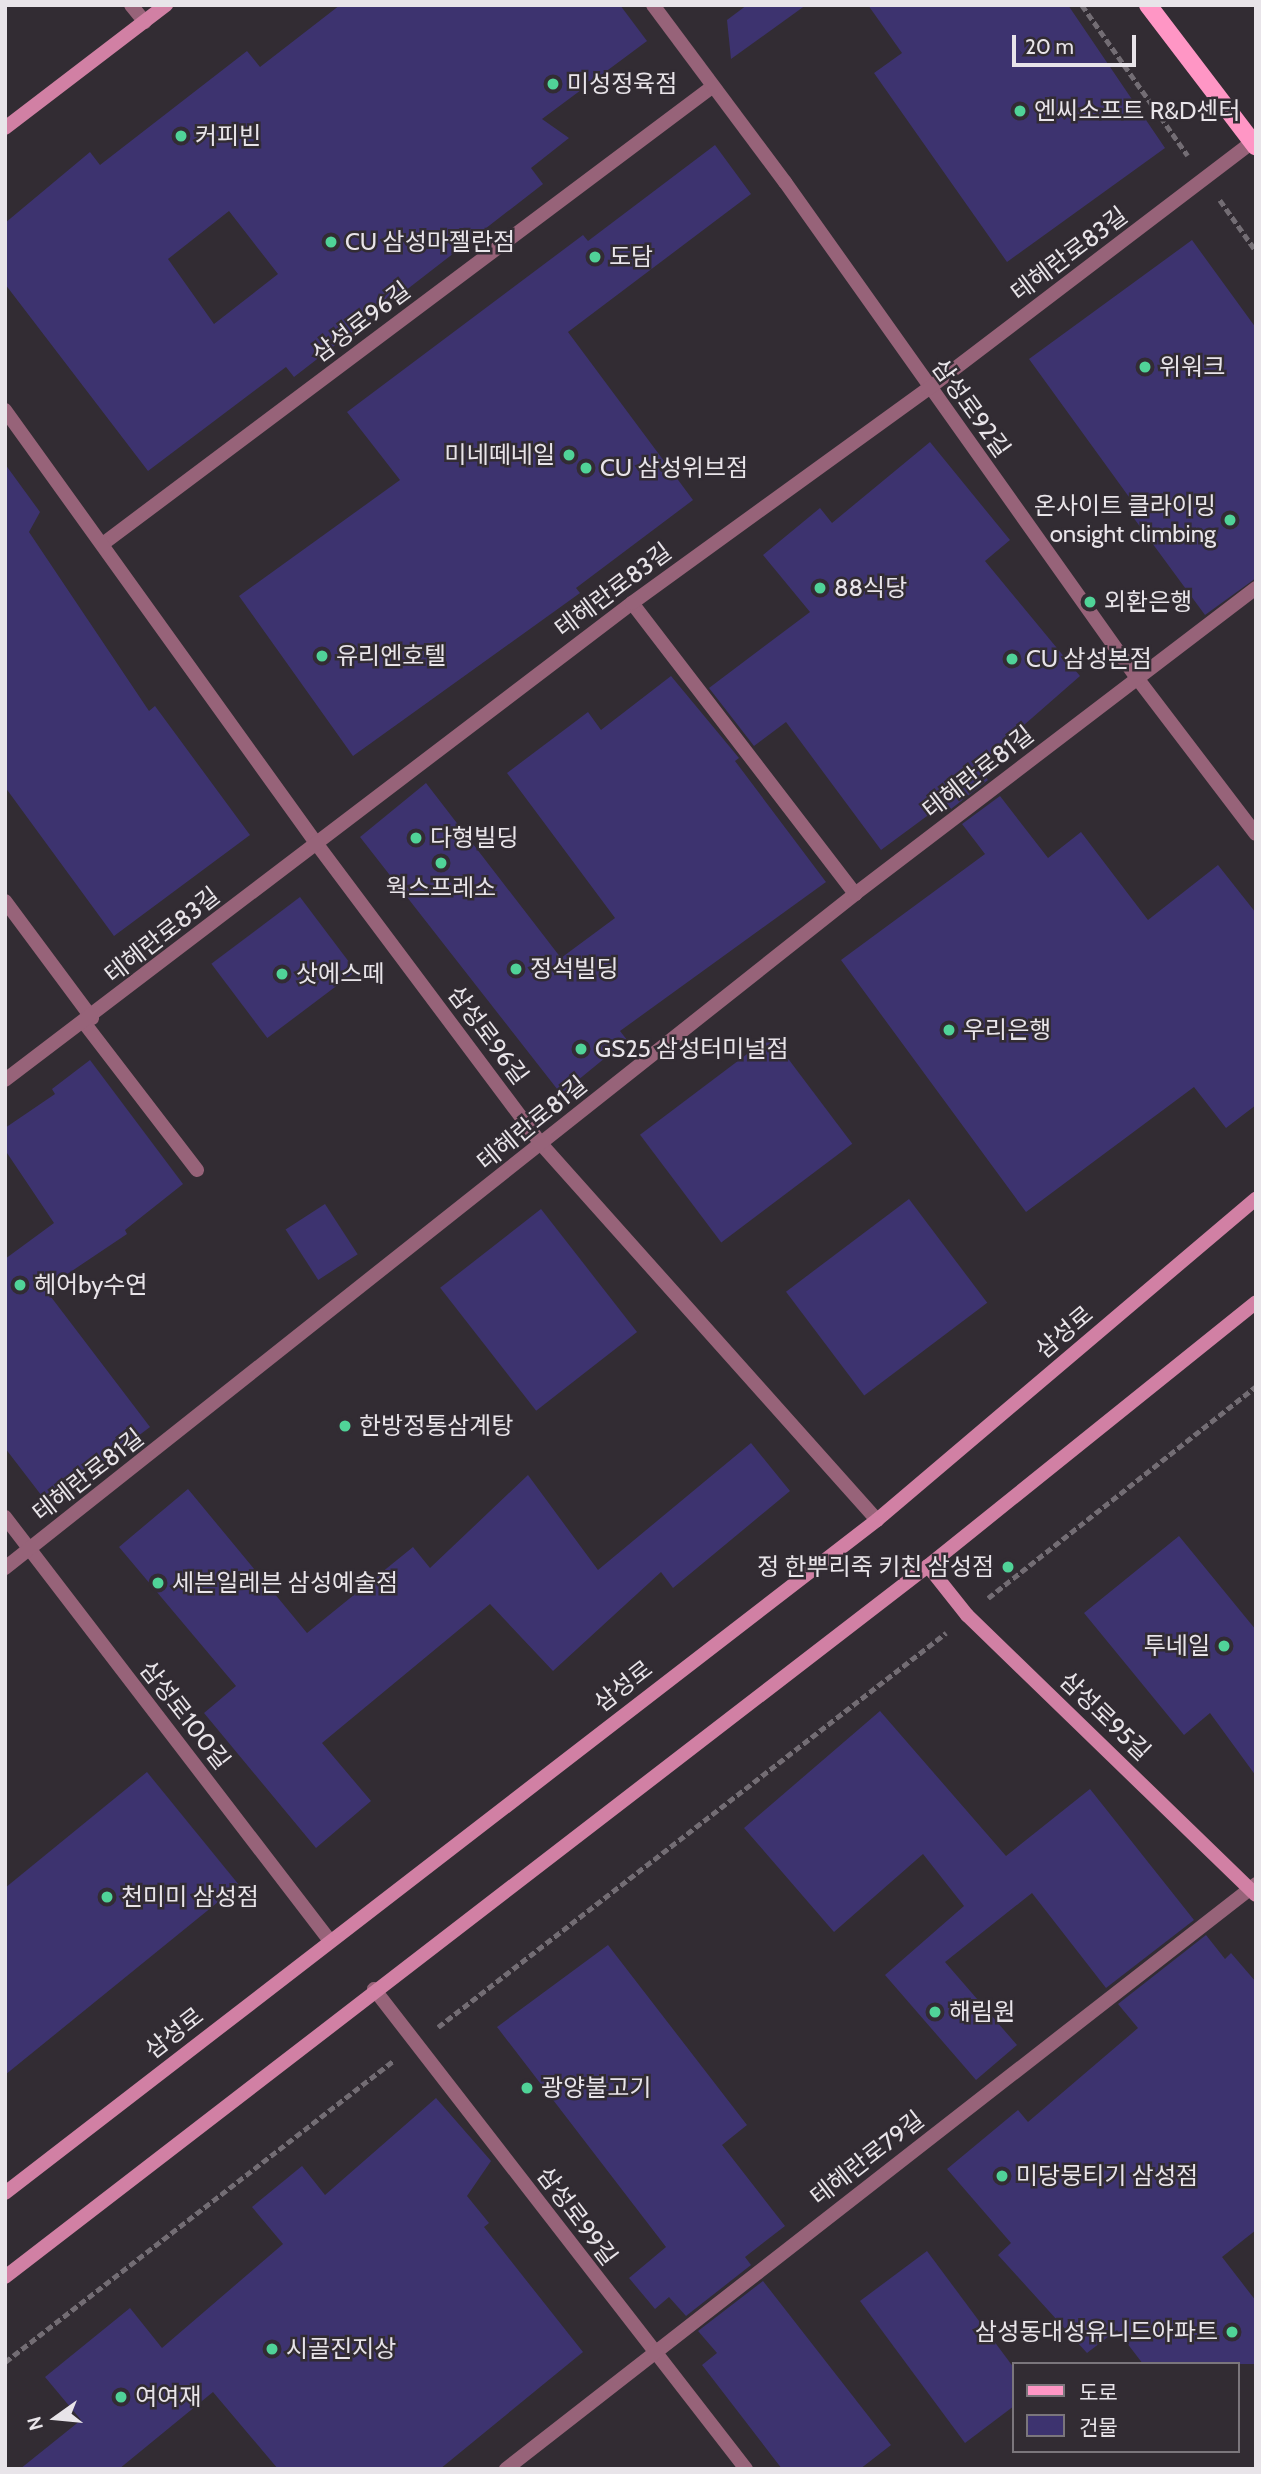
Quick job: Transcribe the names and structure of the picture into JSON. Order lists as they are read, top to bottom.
{
  "streets": {
    "main road": ["삼성로", "삼성로95길"],
    "street": [
      "테헤란로83길",
      "삼성로96길",
      "삼성로92길",
      "테헤란로81길",
      "삼성로100길",
      "테헤란로79길",
      "삼성로99길"
    ]
  },
  "crossings": [
    ["테헤란로83길", "삼성로96길"],
    ["테헤란로83길", "삼성로92길"],
    ["삼성로96길", "삼성로92길"],
    ["삼성로96길", "테헤란로81길"],
    ["삼성로96길", "삼성로"],
    ["삼성로92길", "테헤란로81길"],
    ["테헤란로81길", "삼성로100길"],
    ["삼성로", "삼성로100길"],
    ["삼성로95길", "테헤란로79길"],
    ["테헤란로79길", "삼성로99길"]
  ],
  "places": [
    "미성정육점",
    "엔씨소프트 R&D센터",
    "커피빈",
    "CU 삼성마젤란점",
    "도담",
    "위워크",
    "미네떼네일",
    "CU 삼성위브점",
    "온사이트 클라이밍 onsight climbing",
    "88식당",
    "외환은행",
    "유리엔호텔",
    "CU 삼성본점",
    "다형빌딩",
    "웍스프레소",
    "정석빌딩",
    "삿에스떼",
    "우리은행",
    "GS25 삼성터미널점",
    "헤어by수연",
    "한방정통삼계탕",
    "정 한뿌리죽 키친 삼성점",
    "세븐일레븐 삼성예술점",
    "투네일",
    "천미미 삼성점",
    "해림원",
    "광양불고기",
    "미당뭉티기 삼성점",
    "삼성동대성유니드아파트",
    "시골진지상",
    "여여재"
  ],
  "legend": ["도로", "건물"],
  "scale_bar": "20 m",
  "north": "left"
}
